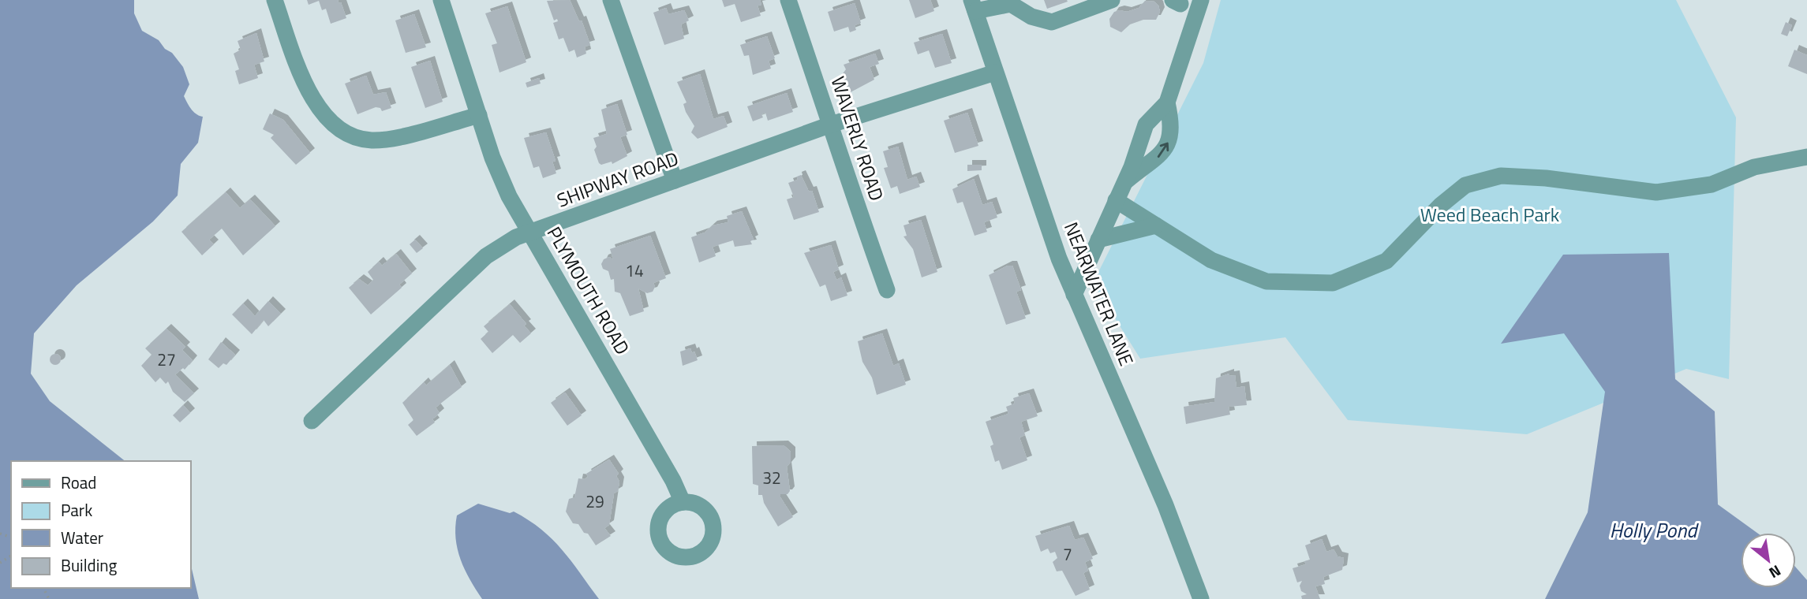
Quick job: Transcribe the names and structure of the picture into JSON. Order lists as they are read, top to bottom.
{
  "streets": {
    "street": [
      "WAVERLY ROAD",
      "SHIPWAY ROAD",
      "PLYMOUTH ROAD",
      "NEARWATER LANE"
    ]
  },
  "crossings": [
    ["WAVERLY ROAD", "SHIPWAY ROAD"],
    ["SHIPWAY ROAD", "PLYMOUTH ROAD"],
    ["SHIPWAY ROAD", "NEARWATER LANE"]
  ],
  "water": ["Holly Pond"],
  "parks": ["Weed Beach Park"],
  "house_numbers": [
    "14",
    "27",
    "32",
    "29",
    "7"
  ],
  "legend": [
    "Road",
    "Park",
    "Water",
    "Building"
  ],
  "north": "bottom right"
}
